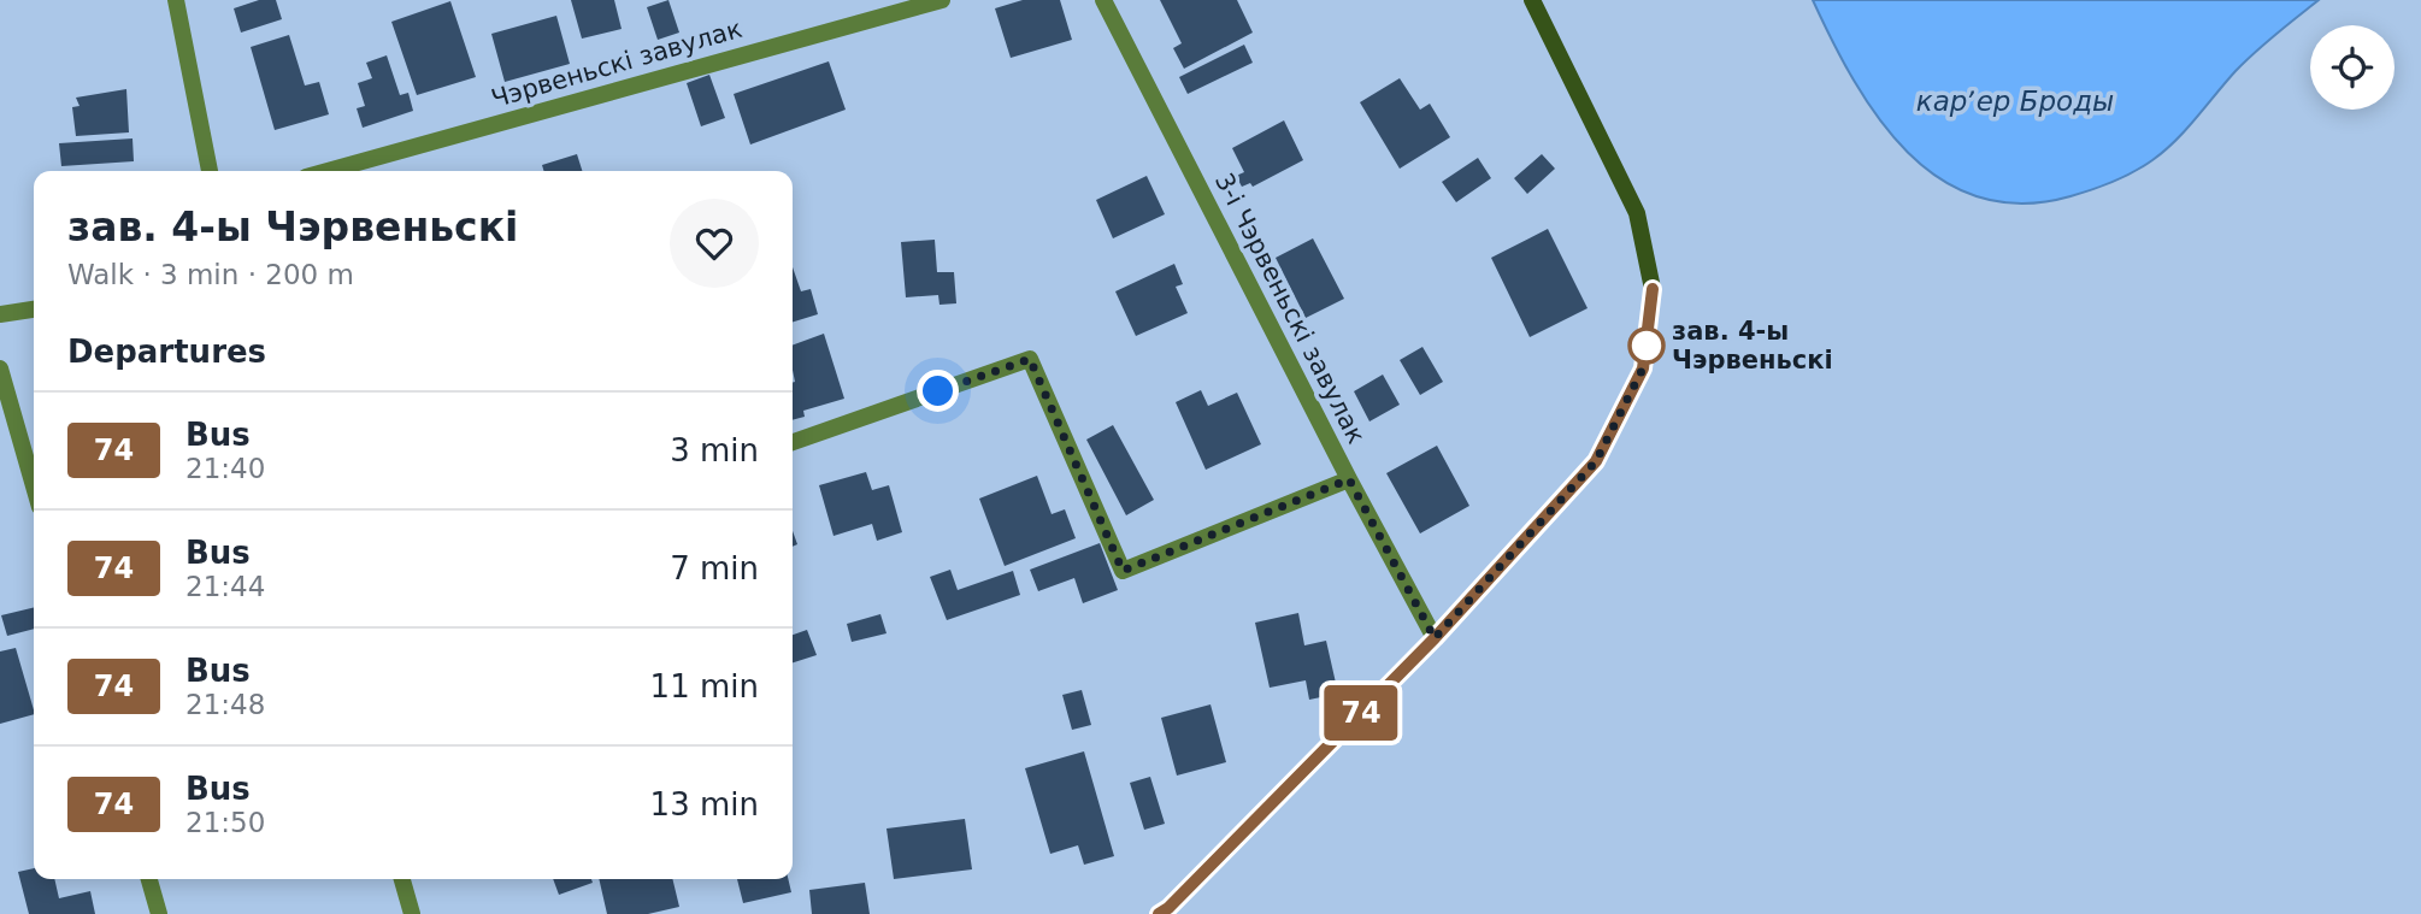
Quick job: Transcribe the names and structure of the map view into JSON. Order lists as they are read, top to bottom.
{
  "streets": {
    "street": ["Чэрвеньскі завулак", "3-і Чэрвеньскі завулак"]
  },
  "water": ["карʼер Броды"],
  "places": ["зав. 4-ы Чэрвеньскі"],
  "lines": ["bus line 74"],
  "page": {
    "on_map": "74",
    "heading": [
      ["зав. 4-ы Чэрвеньскі", "Walk · 3 min · 200 m"],
      "Departures"
    ],
    "list": [
      {
        "mark": "74",
        "name": "Bus",
        "note": "21:40",
        "value": "3 min"
      },
      {
        "mark": "74",
        "name": "Bus",
        "note": "21:44",
        "value": "7 min"
      },
      {
        "mark": "74",
        "name": "Bus",
        "note": "21:48",
        "value": "11 min"
      },
      {
        "mark": "74",
        "name": "Bus",
        "note": "21:50",
        "value": "13 min"
      }
    ]
  }
}
